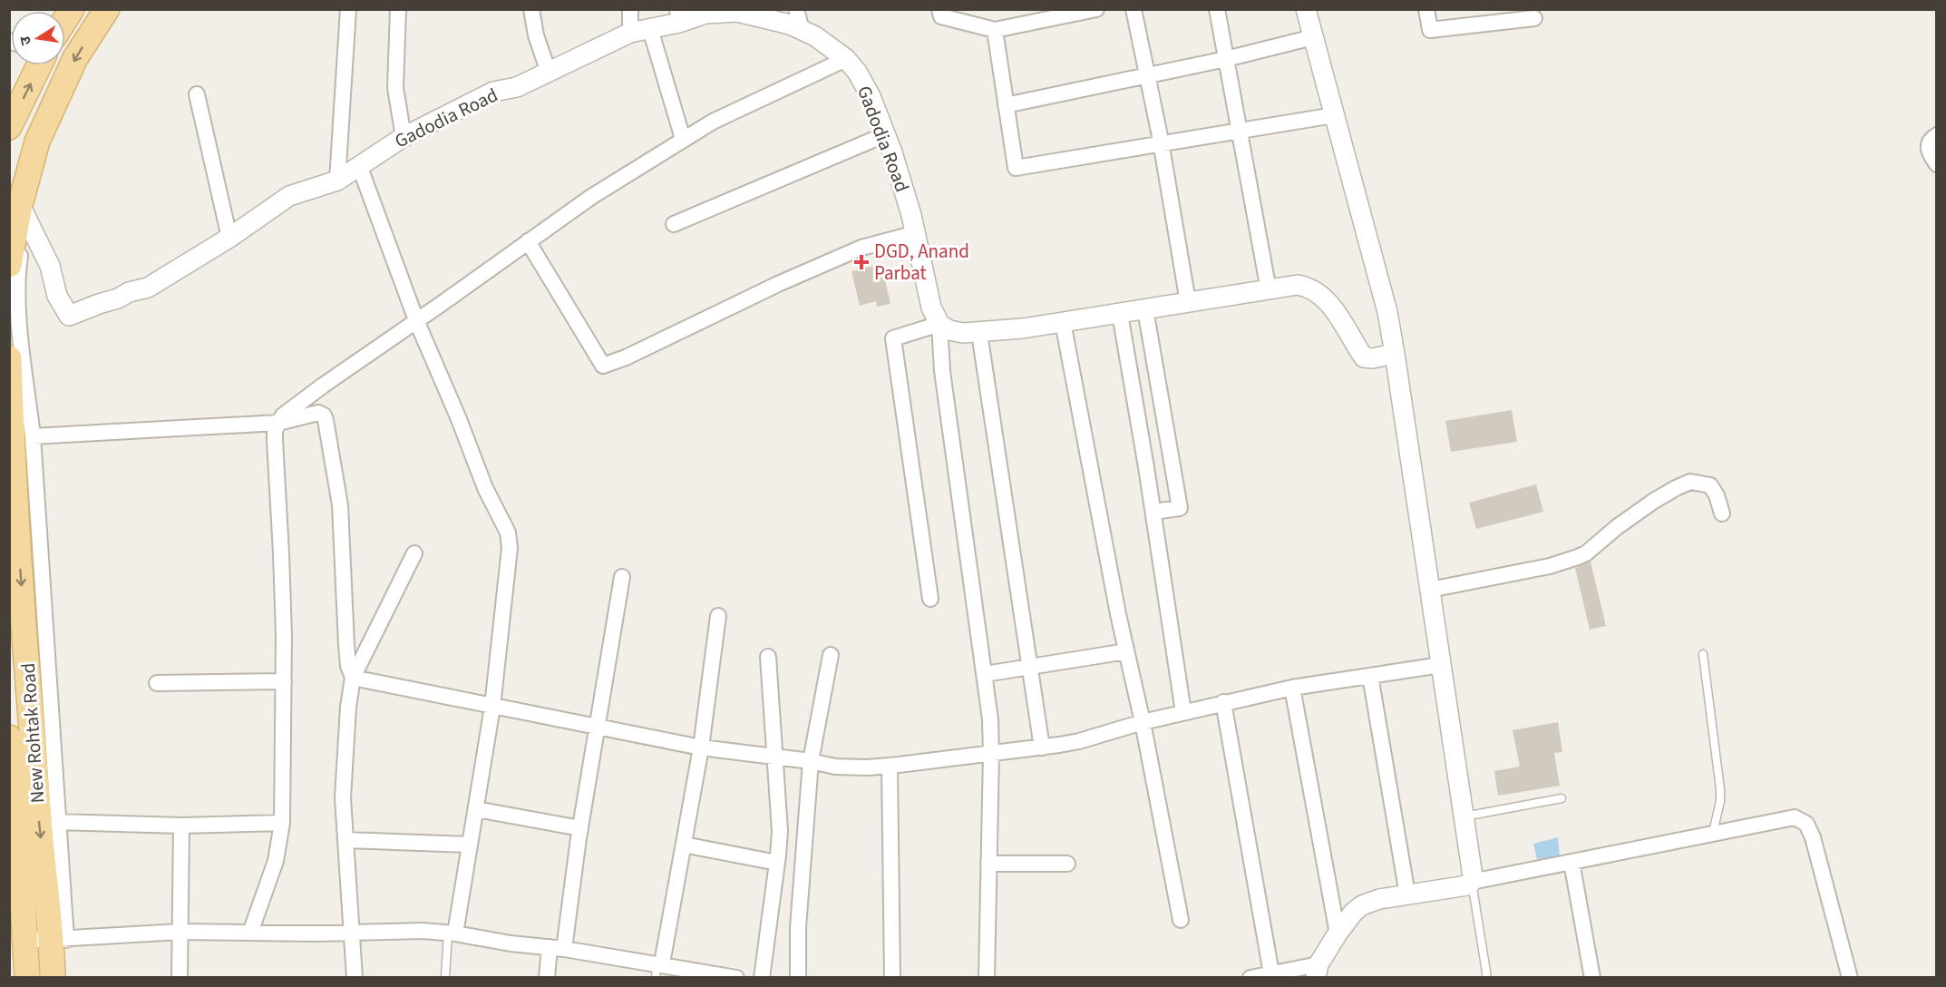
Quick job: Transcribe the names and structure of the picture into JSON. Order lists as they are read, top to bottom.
{
  "streets": {
    "main road": ["New Rohtak Road"],
    "street": ["Gadodia Road"]
  },
  "places": {
    "health": ["DGD, Anand Parbat"]
  },
  "north": "left"
}
